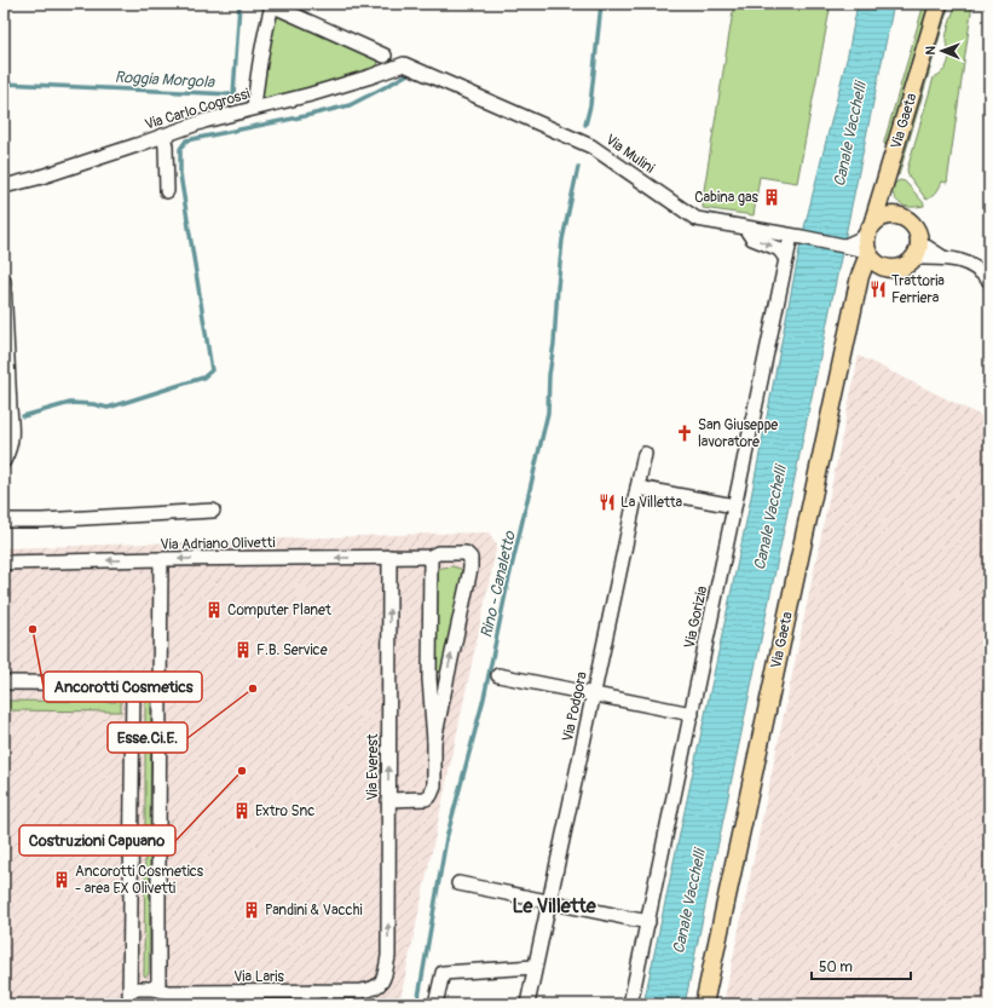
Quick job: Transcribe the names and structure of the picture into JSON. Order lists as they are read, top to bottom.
{
  "streets": {
    "main road": ["Via Gaeta"],
    "street": [
      "Via Carlo Cogrossi",
      "Via Mulini",
      "Via Adriano Olivetti",
      "Via Gorizia",
      "Via Podgora",
      "Via Everest",
      "Via Laris"
    ]
  },
  "crossings": [
    ["Via Carlo Cogrossi", "Via Mulini"],
    ["Via Gaeta", "Via Mulini"],
    ["Via Mulini", "Via Gorizia"],
    ["Via Adriano Olivetti", "Via Everest"],
    ["Via Everest", "Via Laris"]
  ],
  "districts": ["Le Villette"],
  "water": ["Roggia Morgola", "Canale Vacchelli", "Rino - Canaletto"],
  "places": {
    "building": [
      "Cabina gas",
      "Computer Planet",
      "F.B. Service",
      "Extro Snc",
      "Ancorotti Cosmetics - area EX Olivetti",
      "Pandini & Vacchi"
    ],
    "restaurant": ["Trattoria Ferriera", "La Villetta"],
    "church": ["San Giuseppe lavoratore"],
    "other": ["Ancorotti Cosmetics", "Esse.Ci.E.", "Costruzioni Capuano"]
  },
  "scale_bar": "50 m",
  "north": "left"
}
